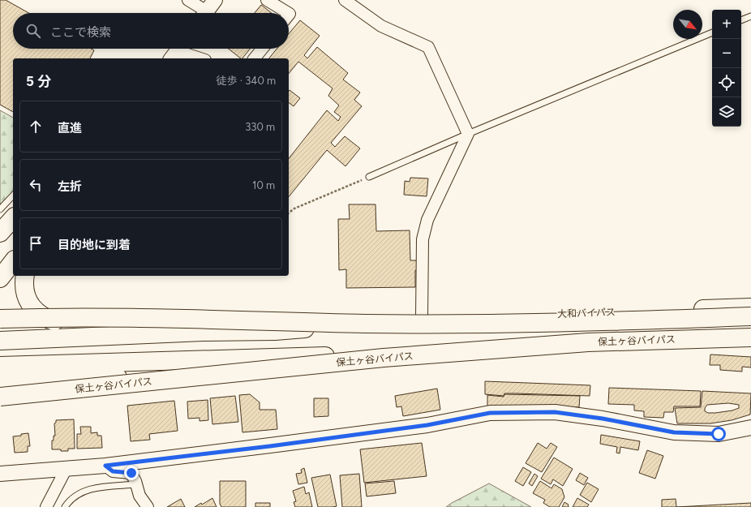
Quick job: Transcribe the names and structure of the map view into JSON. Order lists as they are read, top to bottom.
{
  "streets": {
    "highway": ["大和バイパス", "保土ヶ谷バイパス"]
  },
  "north": "bottom right",
  "page": {
    "map_buttons": ["+", "−"],
    "search": "ここで検索",
    "heading": ["5 分", "徒歩 · 340 m"],
    "list": [
      ["直進", "330 m"],
      ["左折", "10 m"],
      "目的地に到着"
    ]
  }
}
